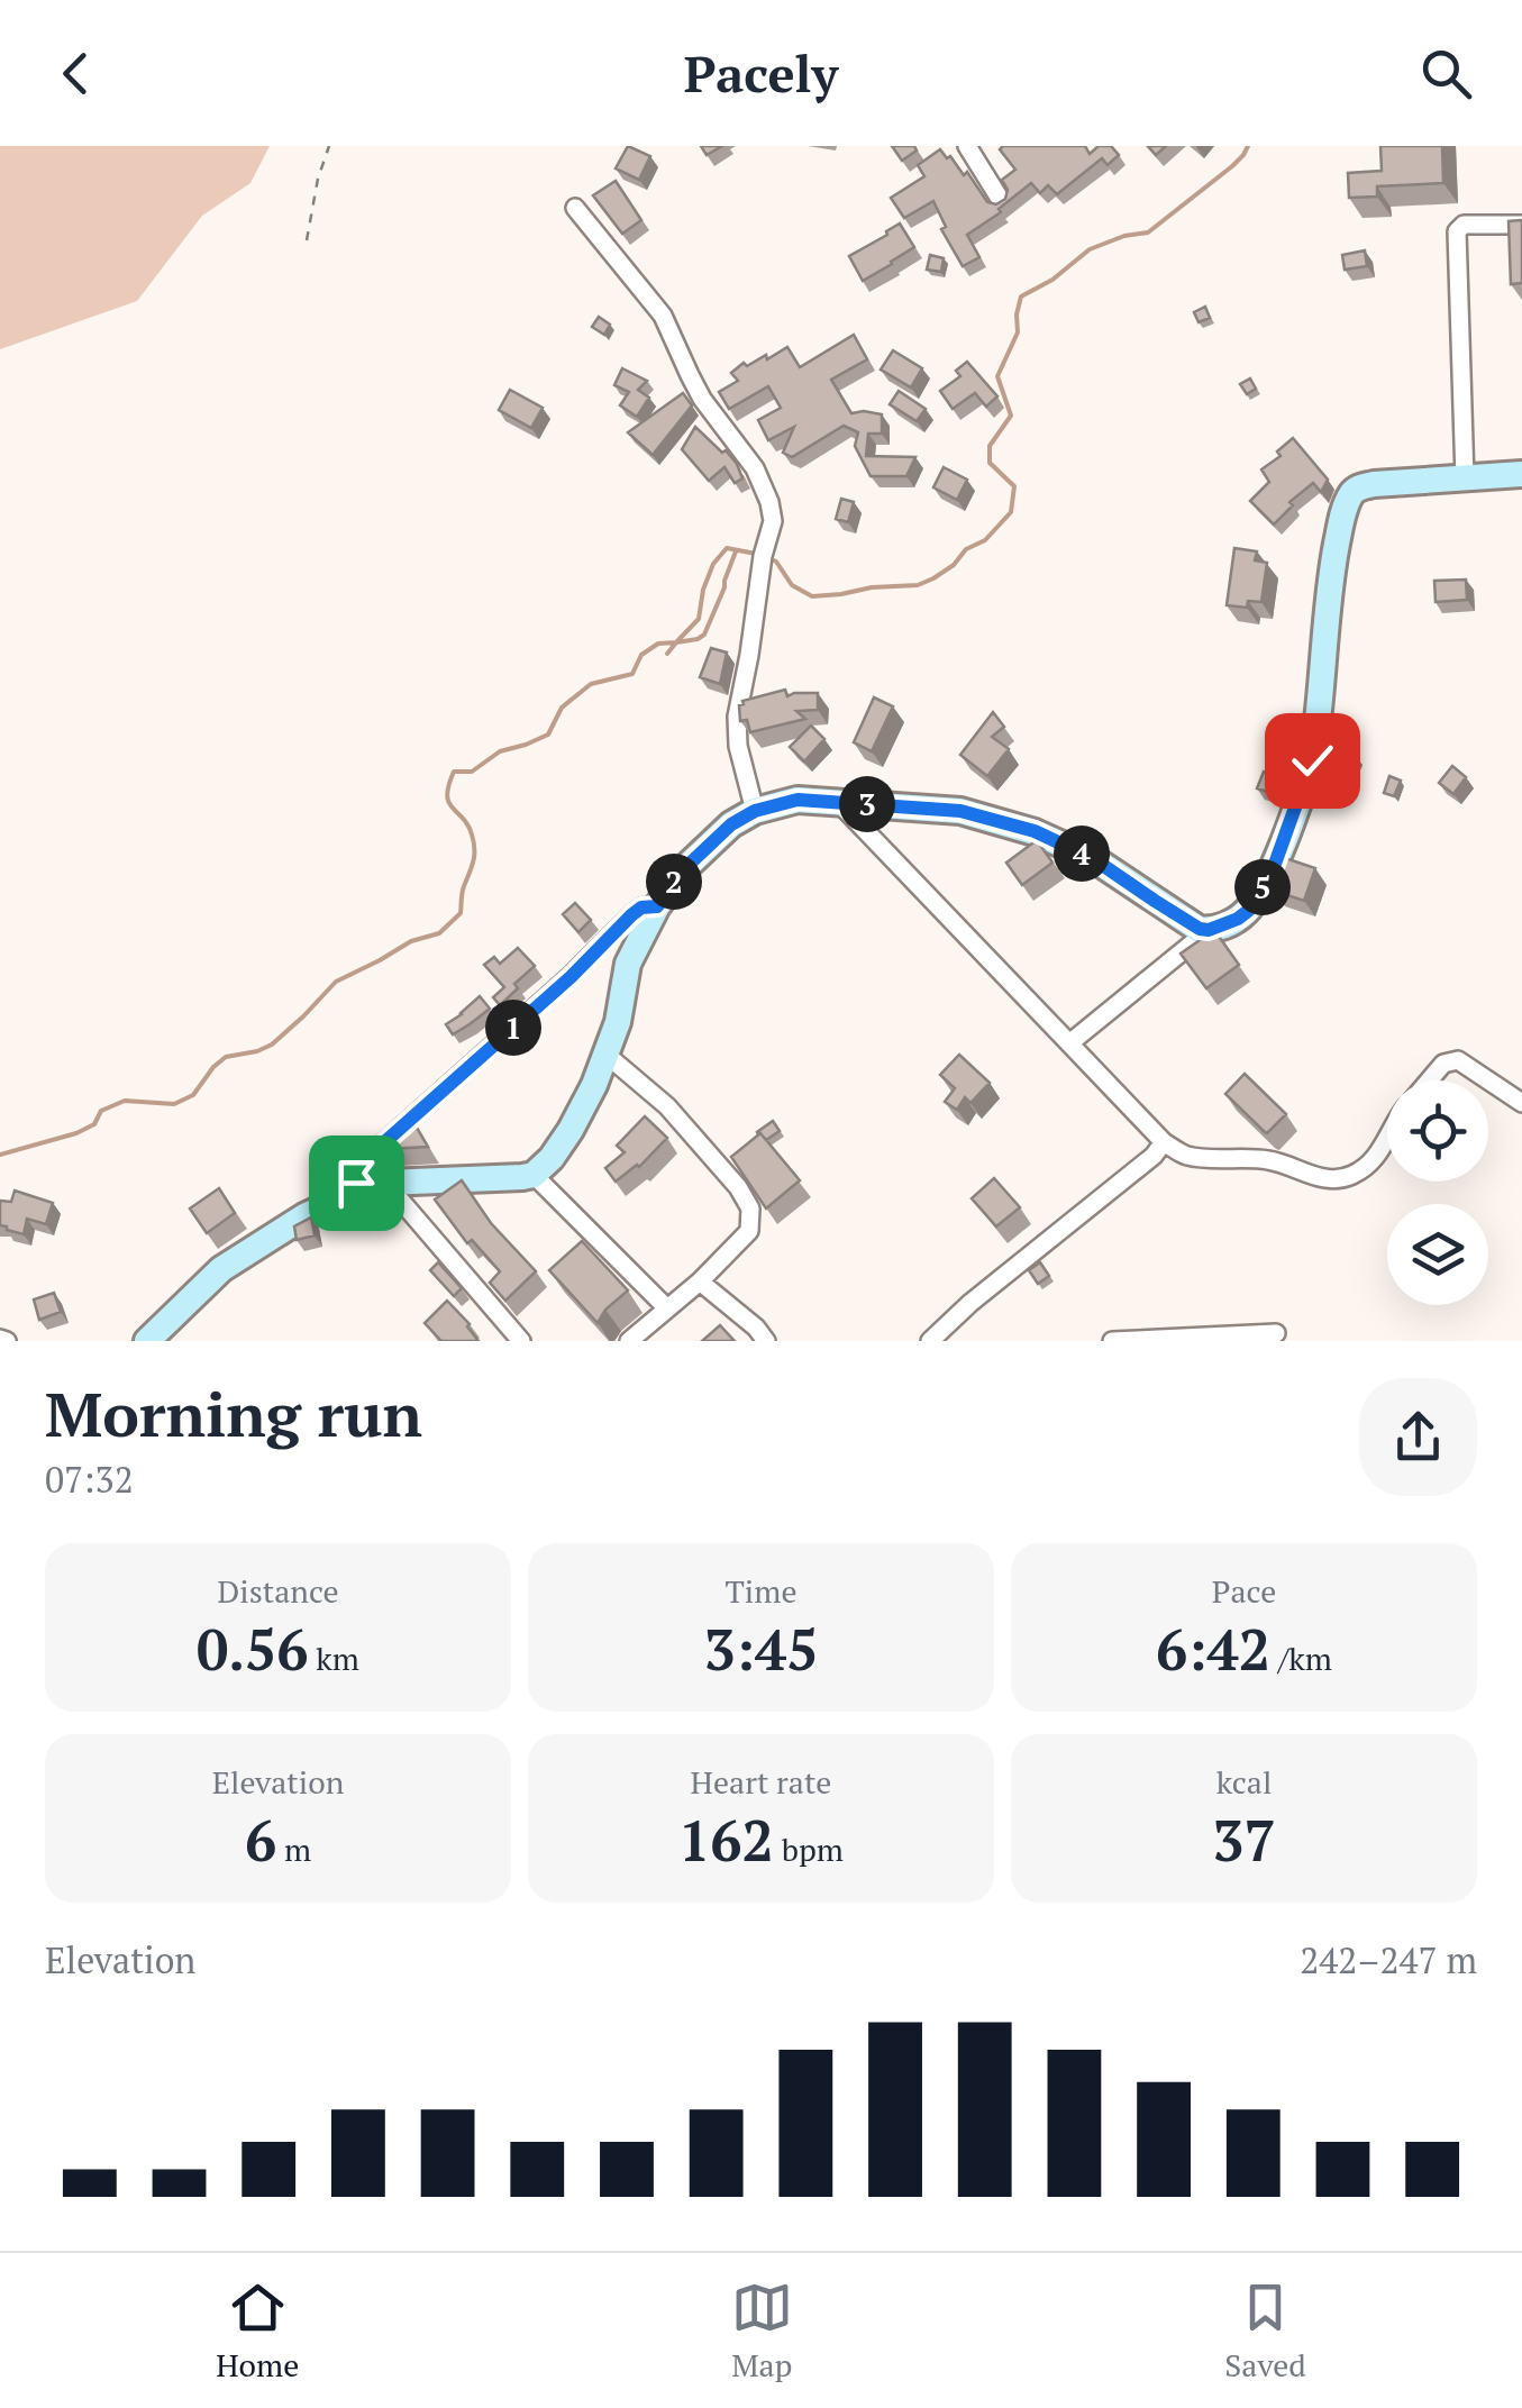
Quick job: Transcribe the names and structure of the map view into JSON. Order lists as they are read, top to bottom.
{
  "page": {
    "header": "Pacely",
    "pins": [
      "3",
      "4",
      "2",
      "5",
      "1"
    ],
    "heading": ["Morning run", "07:32"],
    "stats": [
      ["Distance", "0.56 km"],
      ["Time", "3:45"],
      ["Pace", "6:42 /km"],
      ["Elevation", "6 m"],
      ["Heart rate", "162 bpm"],
      ["kcal", "37"]
    ],
    "chart": ["Elevation", "242–247 m"],
    "tabs": ["Home", "Map", "Saved"]
  }
}
